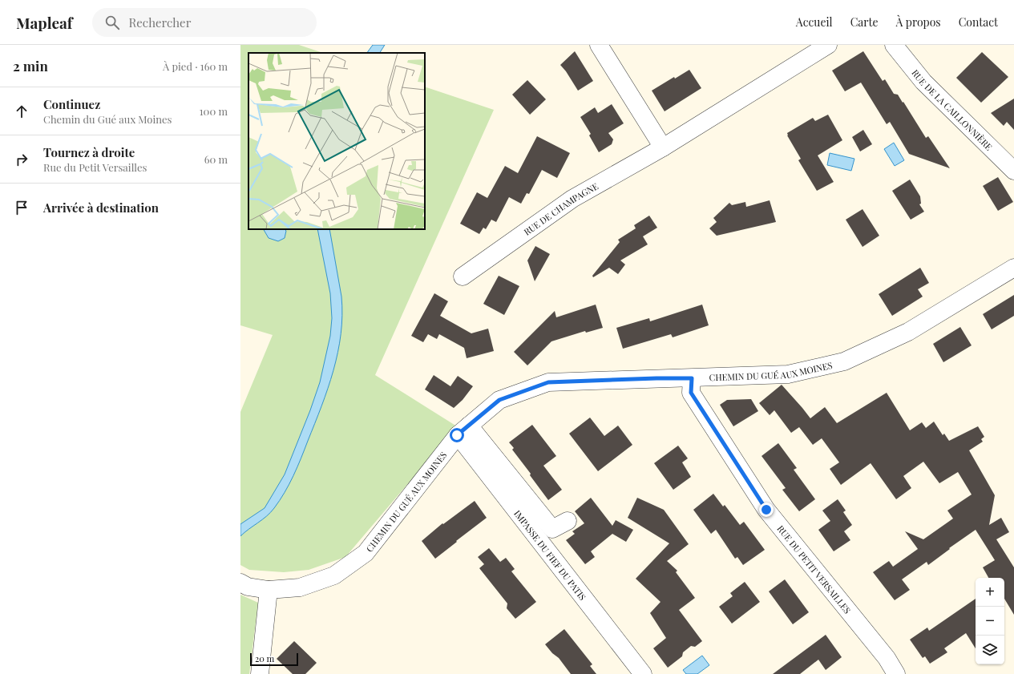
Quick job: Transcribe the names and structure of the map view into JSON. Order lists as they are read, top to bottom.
{
  "streets": {
    "street": [
      "RUE DE LA CAILLONNIÈRE",
      "RUE DE CHAMPAGNE",
      "CHEMIN DU GUÉ AUX MOINES",
      "IMPASSE DU FIEF DU PATIS",
      "RUE DU PETIT VERSAILLES"
    ]
  },
  "crossings": [
    ["CHEMIN DU GUÉ AUX MOINES", "IMPASSE DU FIEF DU PATIS"],
    ["CHEMIN DU GUÉ AUX MOINES", "RUE DU PETIT VERSAILLES"]
  ],
  "scale_bar": "20 m",
  "page": {
    "header": "Mapleaf",
    "search": "Rechercher",
    "nav": [
      "Accueil",
      "Carte",
      "À propos",
      "Contact"
    ],
    "heading": ["2 min", "À pied · 160 m"],
    "list": [
      ["Continuez", "Chemin du Gué aux Moines", "100 m"],
      ["Tournez à droite", "Rue du Petit Versailles", "60 m"],
      "Arrivée à destination"
    ],
    "map_buttons": ["+", "−"],
    "scale": "20 m"
  }
}
